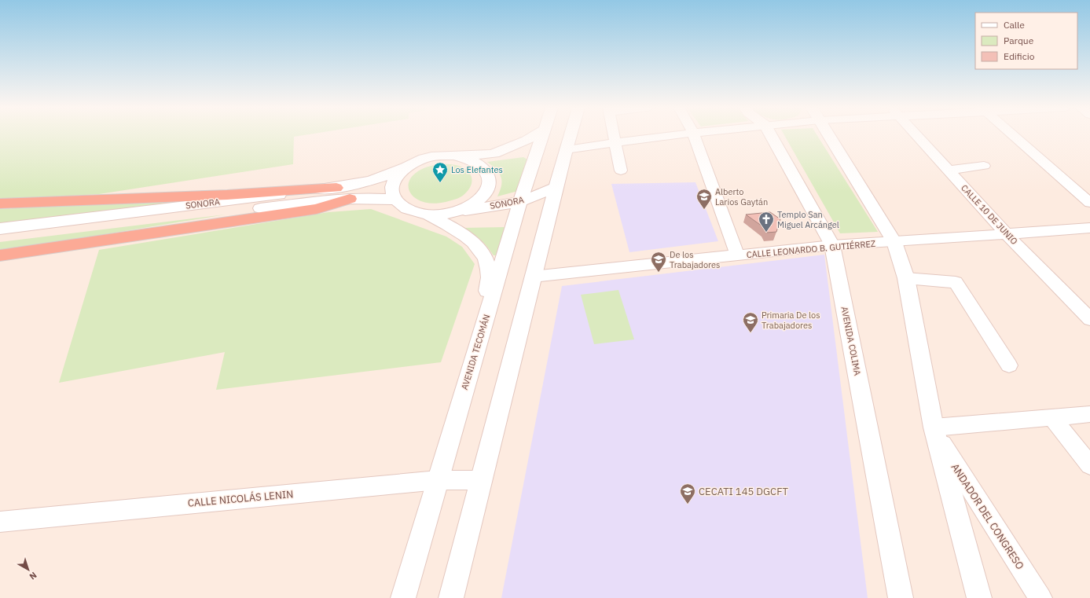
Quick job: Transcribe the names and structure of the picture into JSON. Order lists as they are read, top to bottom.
{
  "streets": {
    "street": [
      "SONORA",
      "CALLE 10 DE JUNIO",
      "CALLE LEONARDO B. GUTIÉRREZ",
      "AVENIDA COLIMA",
      "AVENIDA TECOMÁN",
      "CALLE NICOLÁS LENIN",
      "ANDADOR DEL CONGRESO"
    ]
  },
  "crossings": [
    ["SONORA", "AVENIDA TECOMÁN"],
    ["CALLE 10 DE JUNIO", "CALLE LEONARDO B. GUTIÉRREZ"],
    ["CALLE LEONARDO B. GUTIÉRREZ", "AVENIDA COLIMA"],
    ["CALLE LEONARDO B. GUTIÉRREZ", "AVENIDA TECOMÁN"],
    ["AVENIDA TECOMÁN", "CALLE NICOLÁS LENIN"]
  ],
  "places": {
    "place": ["Los Elefantes"],
    "school or university": [
      "Alberto Larios Gaytán",
      "De los Trabajadores",
      "Primaria De los Trabajadores",
      "CECATI 145 DGCFT"
    ],
    "church": ["Templo San Miguel Arcángel"]
  },
  "legend": ["Calle", "Parque", "Edificio"],
  "north": "bottom right"
}
